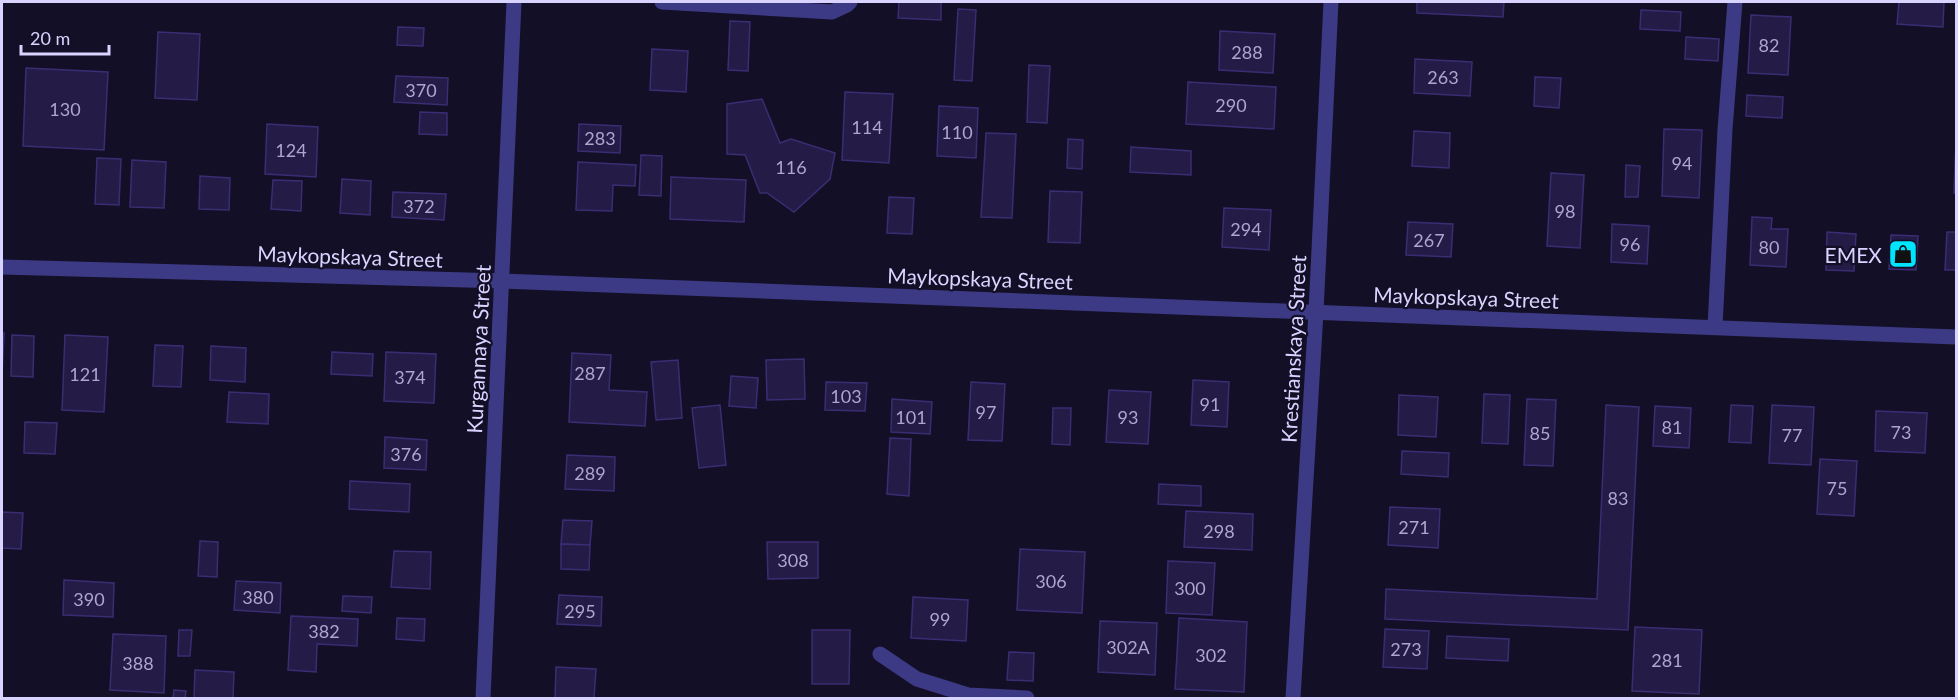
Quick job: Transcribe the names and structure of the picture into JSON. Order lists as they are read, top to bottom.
{
  "streets": {
    "street": ["Maykopskaya Street", "Kurgannaya Street", "Krestianskaya Street"]
  },
  "crossings": [
    ["Maykopskaya Street", "Kurgannaya Street"],
    ["Maykopskaya Street", "Krestianskaya Street"]
  ],
  "places": {
    "shop": ["EMEX"]
  },
  "house_numbers": [
    "82",
    "288",
    "263",
    "370",
    "290",
    "130",
    "114",
    "110",
    "283",
    "124",
    "94",
    "116",
    "372",
    "98",
    "294",
    "267",
    "96",
    "80",
    "287",
    "121",
    "374",
    "103",
    "91",
    "97",
    "101",
    "93",
    "81",
    "73",
    "85",
    "77",
    "376",
    "289",
    "75",
    "83",
    "271",
    "298",
    "308",
    "306",
    "300",
    "380",
    "390",
    "295",
    "99",
    "382",
    "302А",
    "273",
    "302",
    "281",
    "388"
  ],
  "scale_bar": "20 m"
}
